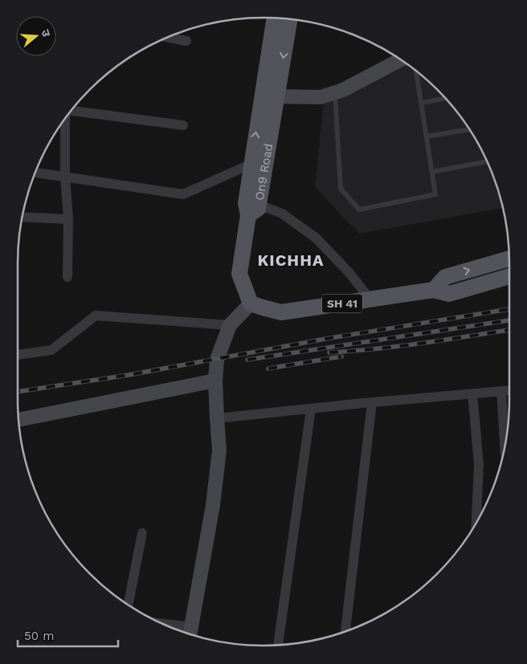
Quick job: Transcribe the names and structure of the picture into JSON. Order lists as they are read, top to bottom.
{
  "streets": {
    "main road": ["On9 Road", "SH 41"]
  },
  "crossings": [
    ["On9 Road", "SH 41"]
  ],
  "districts": ["KICHHA"],
  "scale_bar": "50 m",
  "north": "right"
}
